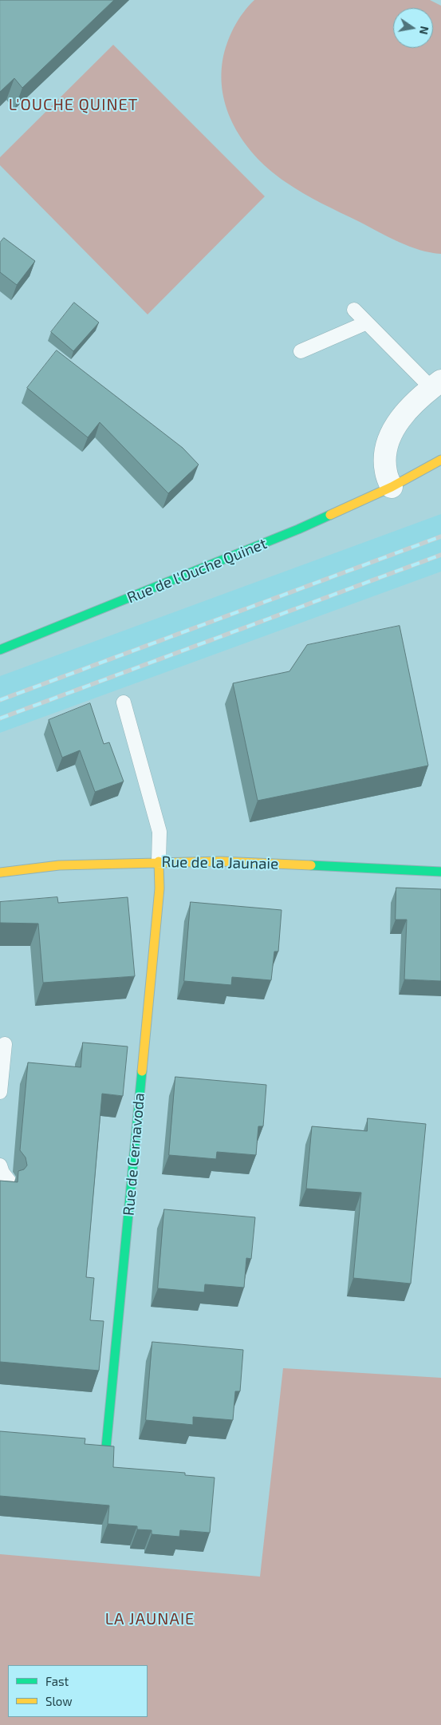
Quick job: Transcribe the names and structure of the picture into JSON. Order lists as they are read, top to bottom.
{
  "streets": {
    "street": ["Rue de l'Ouche Quinet", "Rue de la Jaunaie", "Rue de Cernavoda"]
  },
  "crossings": [
    ["Rue de la Jaunaie", "Rue de Cernavoda"]
  ],
  "districts": ["L'OUCHE QUINET", "LA JAUNAIE"],
  "legend": ["Fast", "Slow"],
  "north": "right"
}
